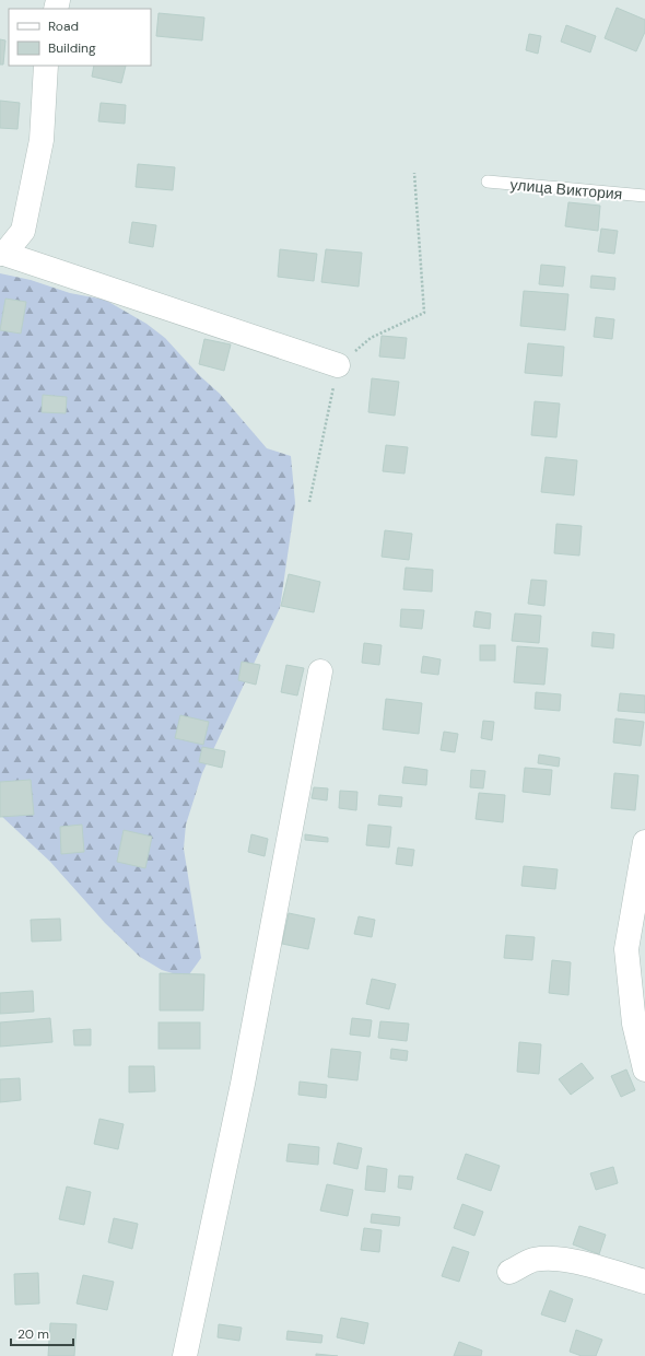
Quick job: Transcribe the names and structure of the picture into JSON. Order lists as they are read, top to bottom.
{
  "streets": {
    "lane": ["улица Виктория"]
  },
  "legend": ["Road", "Building"],
  "scale_bar": "20 m"
}
